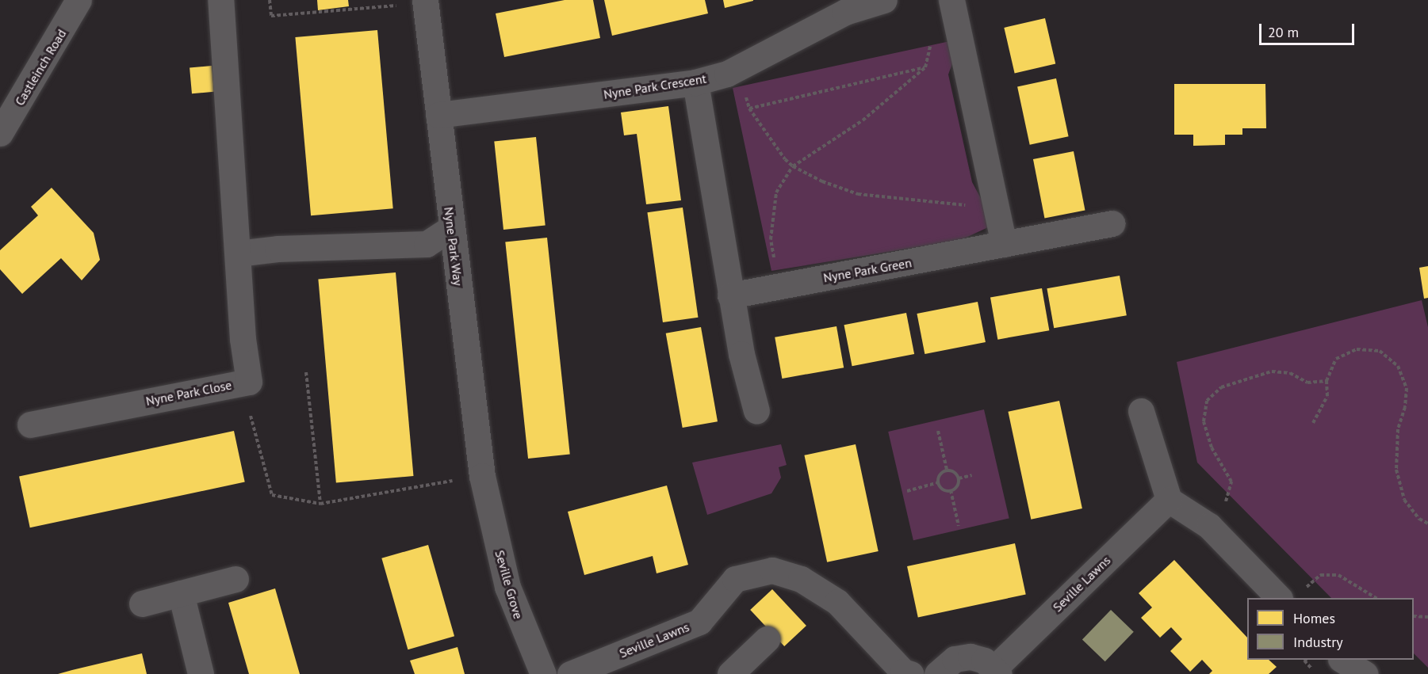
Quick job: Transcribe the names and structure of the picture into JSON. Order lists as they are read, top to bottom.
{
  "streets": {
    "street": [
      "Castleinch Road",
      "Nyne Park Crescent",
      "Nyne Park Way",
      "Nyne Park Green",
      "Nyne Park Close",
      "Seville Lawns",
      "Seville Grove"
    ]
  },
  "crossings": [
    ["Nyne Park Crescent", "Nyne Park Way"],
    ["Nyne Park Way", "Seville Grove"]
  ],
  "legend": ["Homes", "Industry"],
  "scale_bar": "20 m"
}
